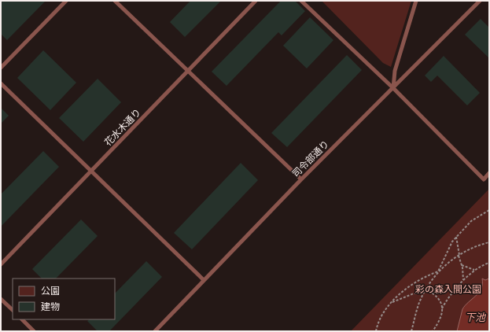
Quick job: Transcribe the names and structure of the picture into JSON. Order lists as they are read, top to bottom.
{
  "streets": {
    "lane": ["花水木通り", "司令部通り"]
  },
  "water": ["下池"],
  "parks": ["彩の森入間公園"],
  "legend": ["公園", "建物"]
}
